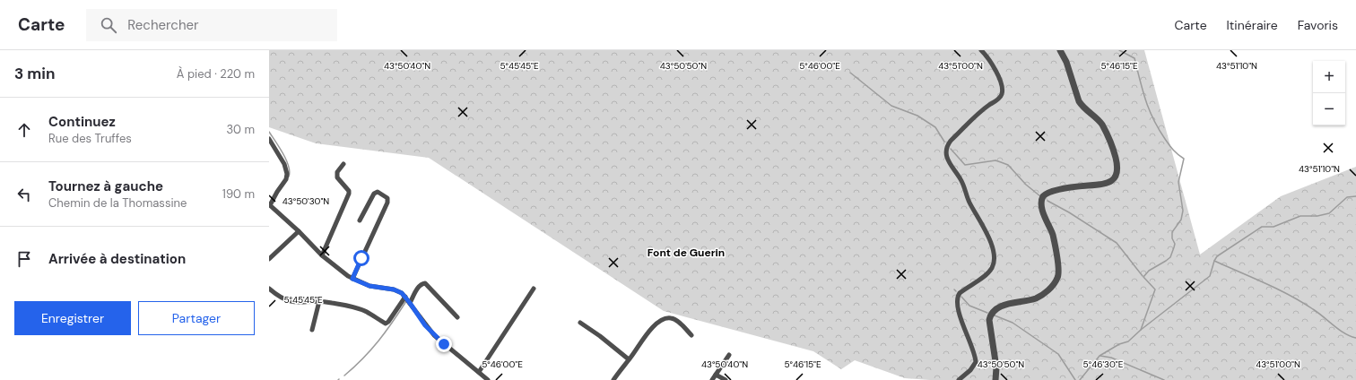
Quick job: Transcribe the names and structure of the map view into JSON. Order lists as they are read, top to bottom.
{
  "districts": ["Font de Guerin"],
  "page": {
    "header": "Carte",
    "search": "Rechercher",
    "nav": ["Carte", "Itinéraire", "Favoris"],
    "heading": ["3 min", "À pied · 220 m"],
    "map_buttons": ["+", "−"],
    "list": [
      ["Continuez", "Rue des Truffes", "30 m"],
      ["Tournez à gauche", "Chemin de la Thomassine", "190 m"],
      "Arrivée à destination"
    ],
    "buttons": ["Enregistrer", "Partager"]
  },
  "coordinates": [
    "43°50'40\"N",
    "5°45'45\"E",
    "43°50'50\"N",
    "5°46'00\"E",
    "43°51'00\"N",
    "5°46'15\"E",
    "43°51'10\"N",
    "43°50'30\"N",
    "5°46'30\"E"
  ]
}
